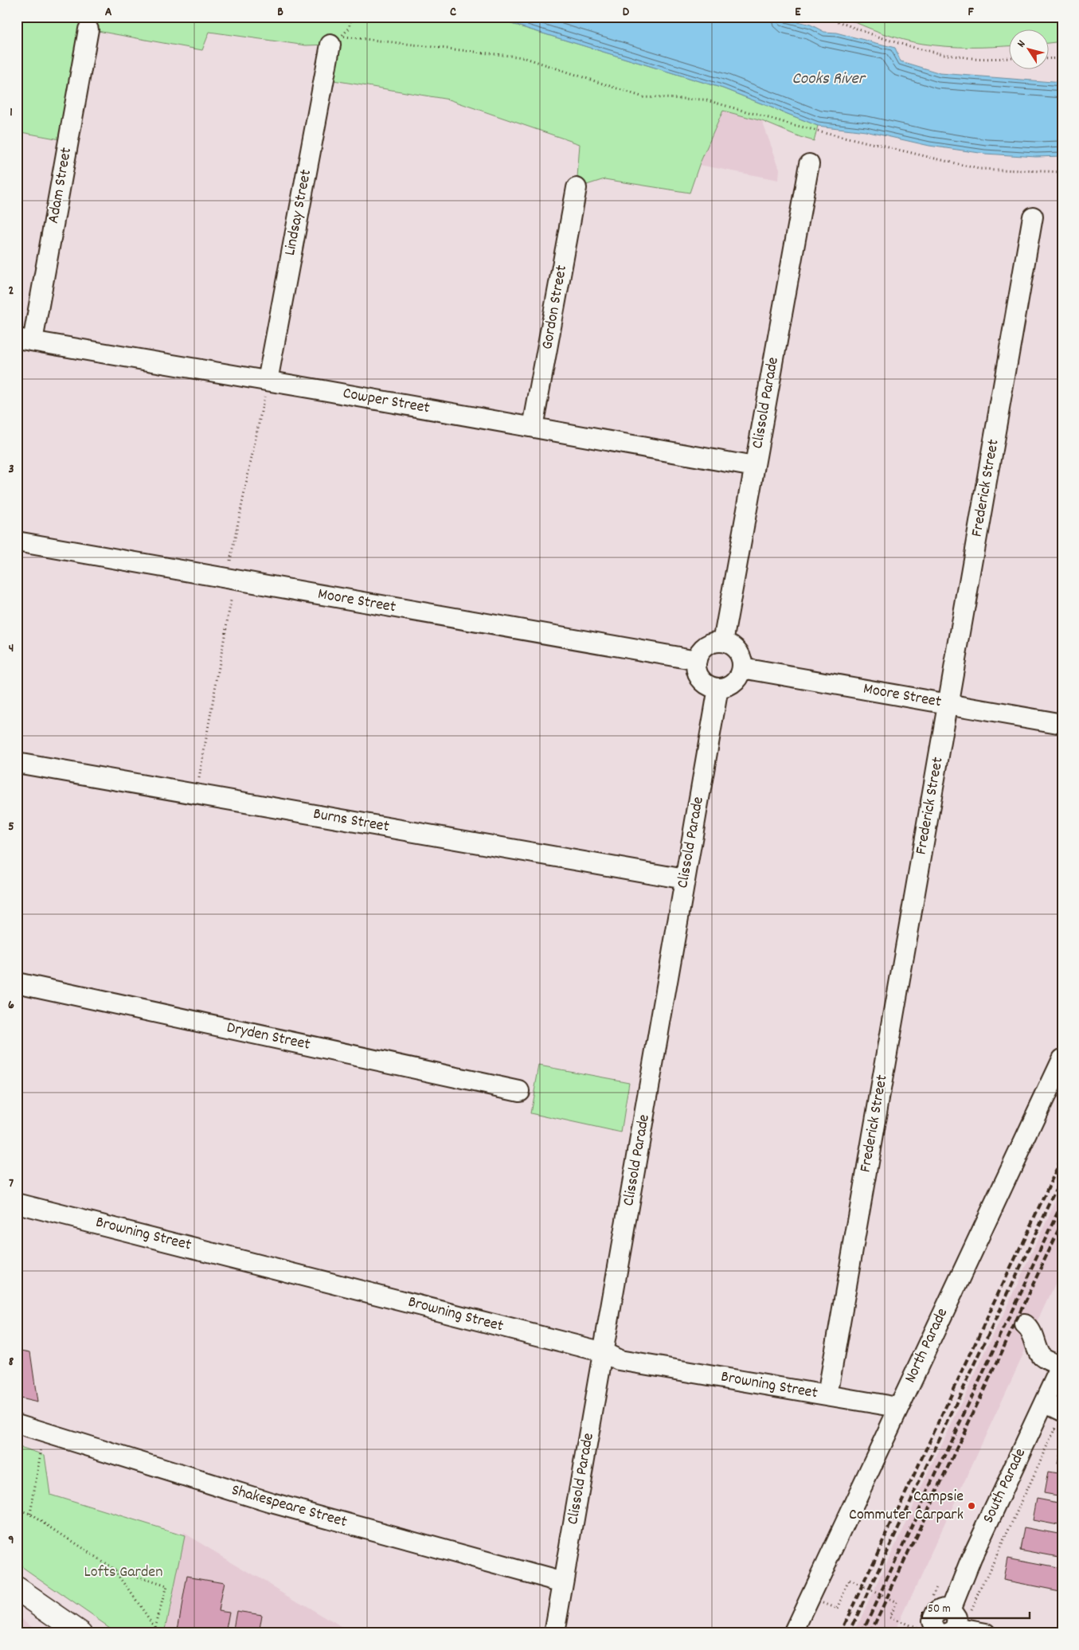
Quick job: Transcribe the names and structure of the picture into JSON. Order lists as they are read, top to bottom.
{
  "streets": {
    "street": [
      "Adam Street",
      "Lindsay Street",
      "Gordon Street",
      "Cowper Street",
      "Clissold Parade",
      "Frederick Street",
      "Moore Street",
      "Burns Street",
      "Dryden Street",
      "Browning Street",
      "North Parade",
      "South Parade",
      "Shakespeare Street"
    ]
  },
  "crossings": [
    ["Adam Street", "Cowper Street"],
    ["Lindsay Street", "Cowper Street"],
    ["Gordon Street", "Cowper Street"],
    ["Cowper Street", "Clissold Parade"],
    ["Clissold Parade", "Moore Street"],
    ["Clissold Parade", "Burns Street"],
    ["Clissold Parade", "Browning Street"],
    ["Clissold Parade", "Shakespeare Street"],
    ["Frederick Street", "Moore Street"],
    ["Frederick Street", "Browning Street"],
    ["Browning Street", "North Parade"]
  ],
  "water": ["Cooks River"],
  "parks": ["Lofts Garden"],
  "places": ["Campsie Commuter Carpark"],
  "scale_bar": "50 m",
  "north": "top left",
  "grid": {
    "columns": [
      "A",
      "B",
      "C",
      "D",
      "E",
      "F"
    ],
    "rows": [
      "1",
      "2",
      "3",
      "4",
      "5",
      "6",
      "7",
      "8",
      "9"
    ]
  }
}
